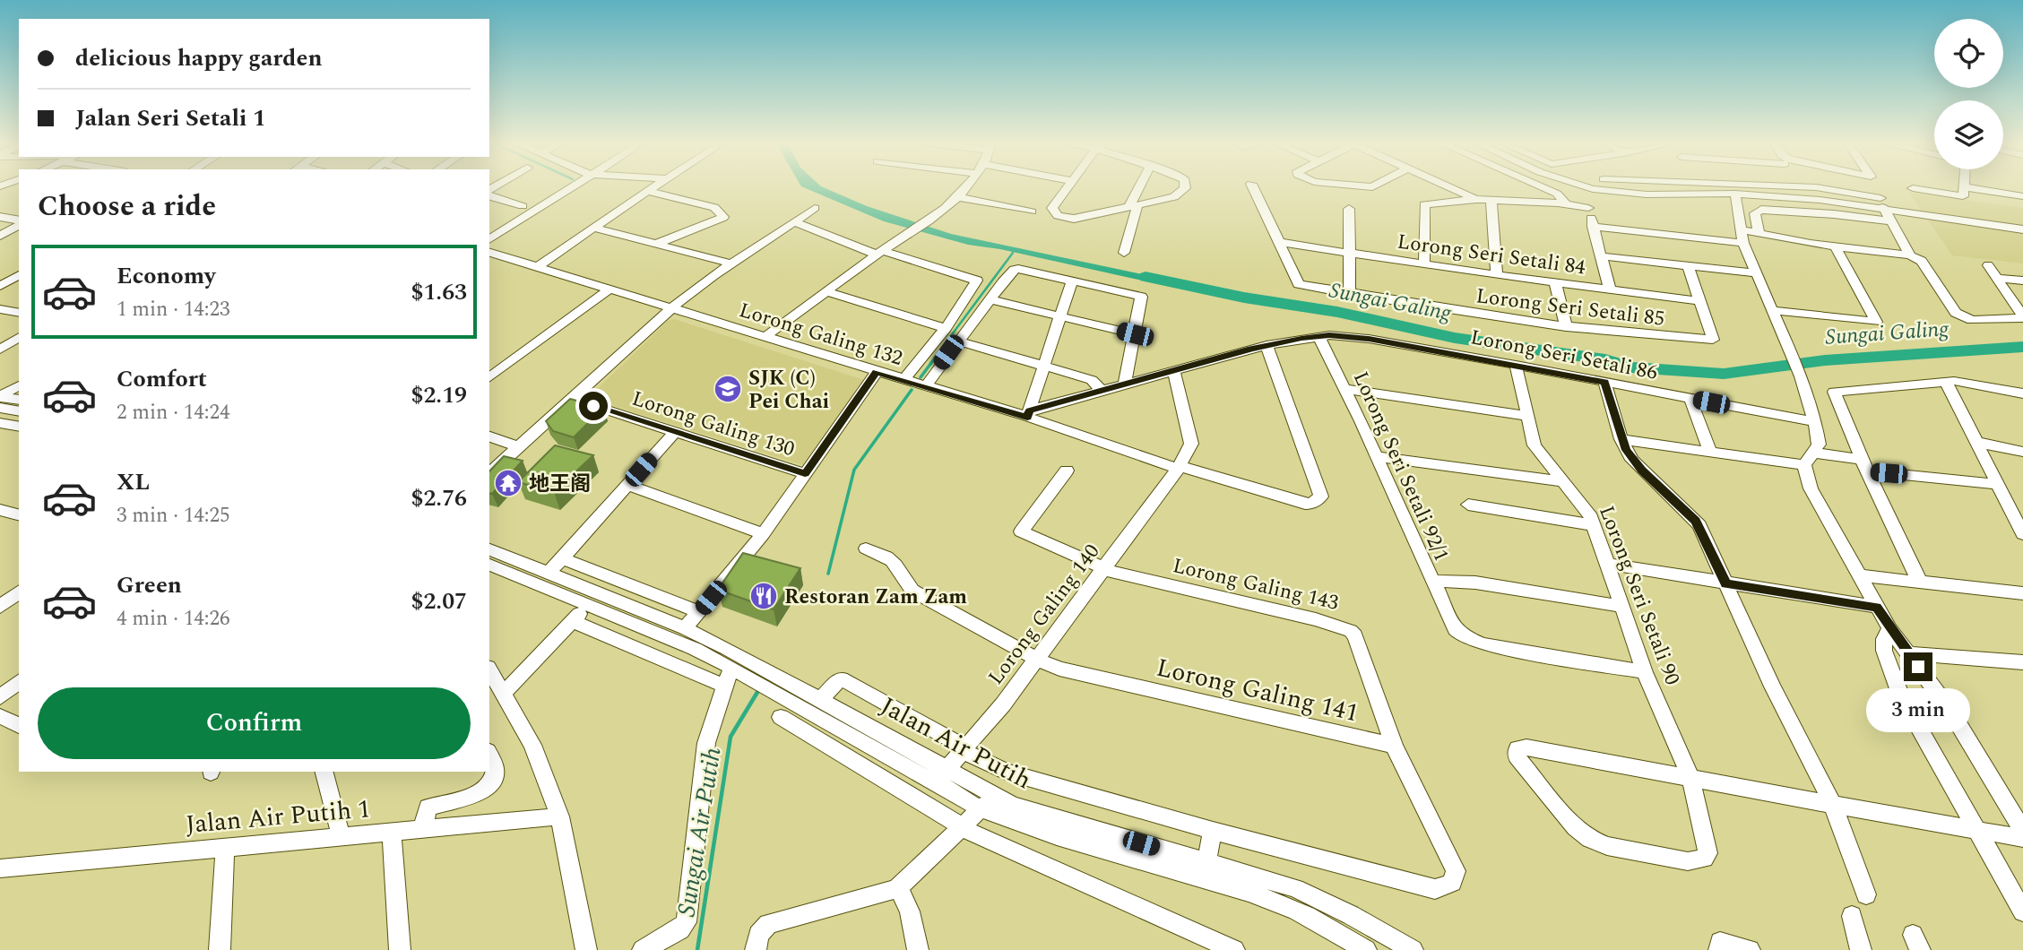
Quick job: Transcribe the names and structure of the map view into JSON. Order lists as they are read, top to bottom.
{
  "streets": {
    "street": [
      "Lorong Seri Setali 84",
      "Lorong Seri Setali 85",
      "Lorong Galing 132",
      "Lorong Seri Setali 86",
      "Lorong Galing 130",
      "Lorong Seri Setali 92/1",
      "Lorong Galing 143",
      "Lorong Seri Setali 90",
      "Lorong Galing 140",
      "Lorong Galing 141",
      "Jalan Air Putih",
      "Jalan Air Putih 1"
    ]
  },
  "crossings": [
    ["Lorong Seri Setali 84", "Lorong Seri Setali 85"],
    ["Lorong Galing 132", "Lorong Seri Setali 86"],
    ["Lorong Galing 132", "Lorong Galing 140"],
    ["Lorong Seri Setali 86", "Lorong Seri Setali 92/1"],
    ["Lorong Seri Setali 86", "Lorong Seri Setali 90"],
    ["Lorong Seri Setali 86", "Lorong Galing 140"],
    ["Lorong Seri Setali 92/1", "Lorong Seri Setali 90"],
    ["Lorong Galing 143", "Lorong Galing 140"],
    ["Lorong Galing 143", "Lorong Galing 141"],
    ["Lorong Galing 140", "Lorong Galing 141"],
    ["Lorong Galing 140", "Jalan Air Putih"]
  ],
  "water": ["Sungai Galing", "Sungai Air Putih"],
  "places": {
    "school or university": ["SJK (C) Pei Chai"],
    "temple": ["地王阁"],
    "restaurant": ["Restoran Zam Zam"]
  },
  "page": {
    "banner": ["delicious happy garden", "Jalan Seri Setali 1"],
    "heading": "Choose a ride",
    "list": [
      {
        "name": "Economy",
        "note": "1 min · 14:23",
        "value": "$1.63"
      },
      {
        "name": "Comfort",
        "note": "2 min · 14:24",
        "value": "$2.19"
      },
      {
        "name": "XL",
        "note": "3 min · 14:25",
        "value": "$2.76"
      },
      {
        "name": "Green",
        "note": "4 min · 14:26",
        "value": "$2.07"
      }
    ],
    "buttons": "Confirm",
    "bubble": "3 min"
  }
}
